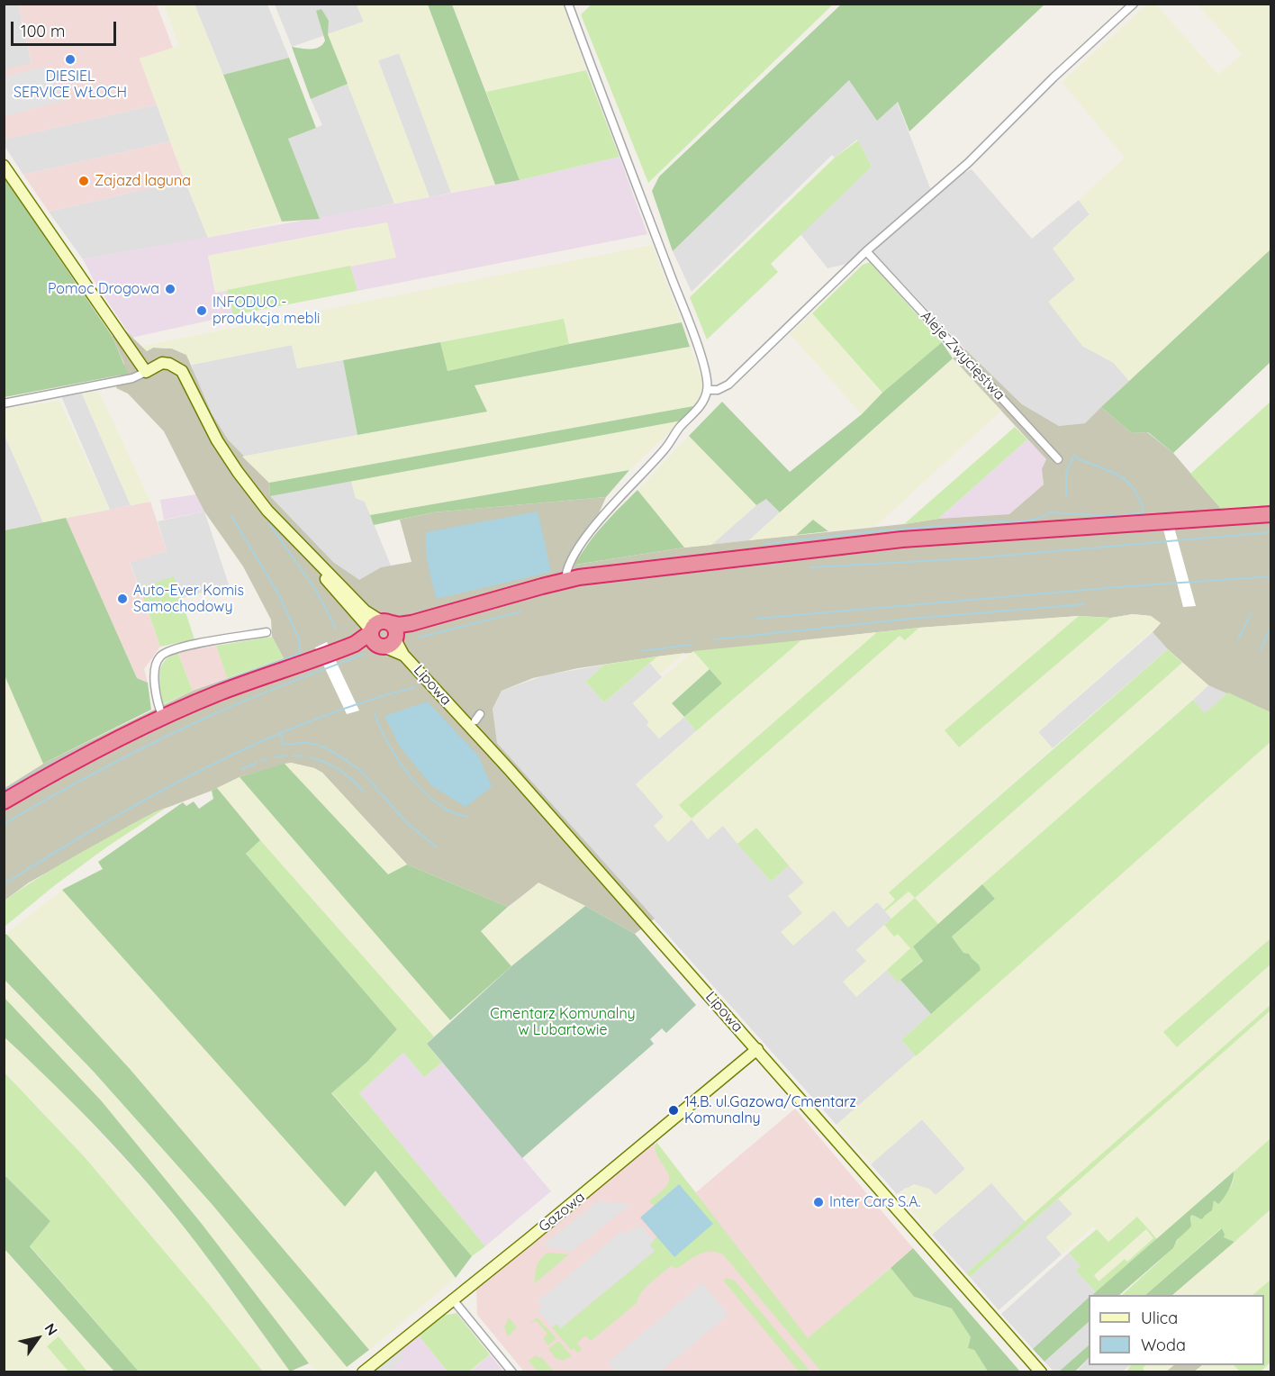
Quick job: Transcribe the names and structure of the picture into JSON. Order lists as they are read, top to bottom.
{
  "streets": {
    "street": ["Aleje Zwycięstwa", "Lipowa", "Gazowa"]
  },
  "crossings": [
    ["Lipowa", "Gazowa"]
  ],
  "parks": ["Cmentarz Komunalny w Lubartowie"],
  "places": [
    "DIESIEL SERVICE WŁOCH",
    "Zajazd laguna",
    "Pomoc Drogowa",
    "INFODUO - produkcja mebli",
    "Auto-Ever Komis Samochodowy",
    "14.B. ul.Gazowa/Cmentarz Komunalny",
    "Inter Cars S.A."
  ],
  "legend": ["Ulica", "Woda"],
  "scale_bar": "100 m",
  "north": "top right"
}
